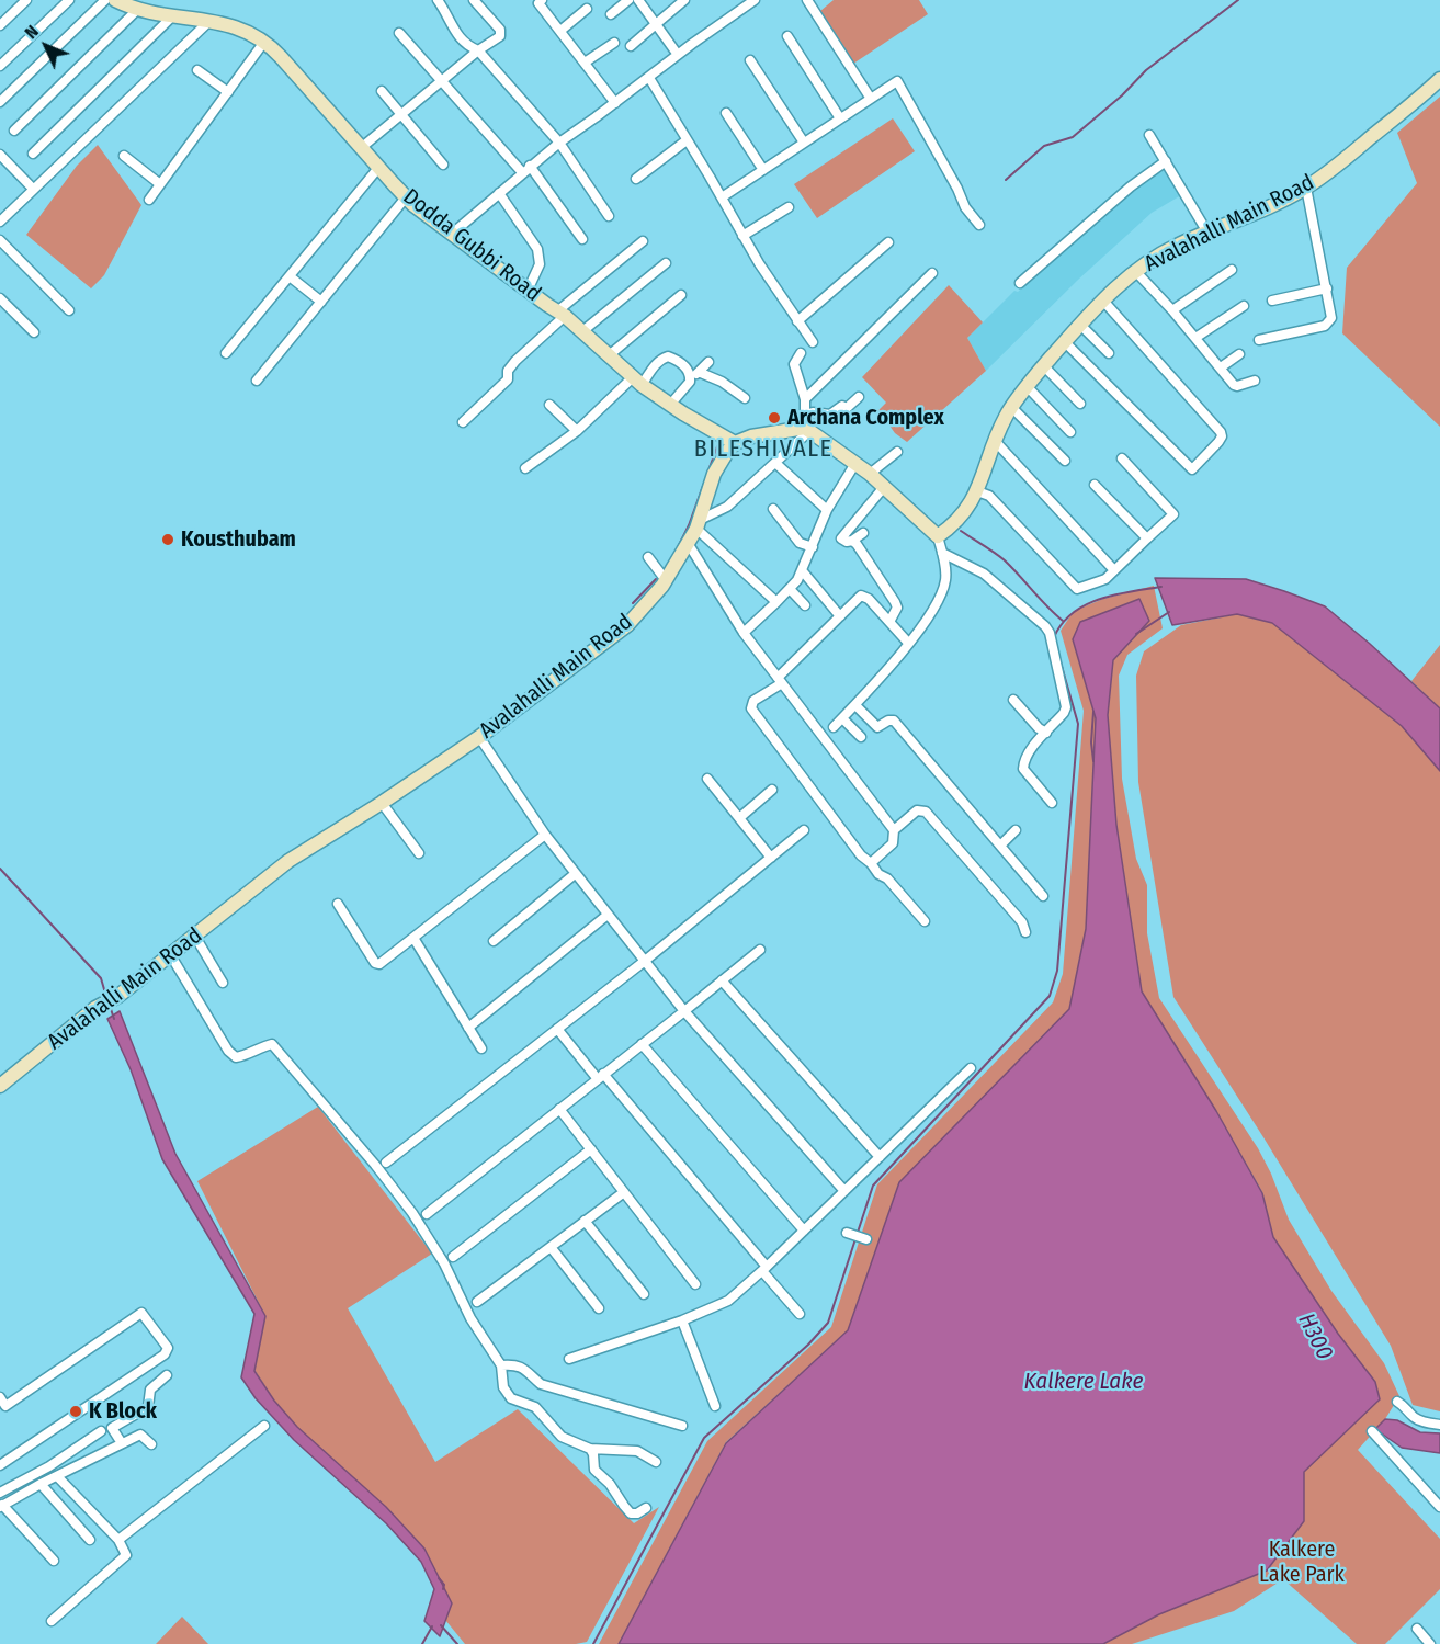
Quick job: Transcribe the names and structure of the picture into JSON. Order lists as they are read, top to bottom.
{
  "streets": {
    "main road": ["Avalahalli Main Road", "Dodda Gubbi Road"]
  },
  "crossings": [
    ["Avalahalli Main Road", "Dodda Gubbi Road"]
  ],
  "districts": ["BILESHIVALE"],
  "water": ["H300", "Kalkere Lake"],
  "parks": ["Kalkere Lake Park"],
  "places": ["Archana Complex", "Kousthubam", "K Block"],
  "north": "top left"
}
